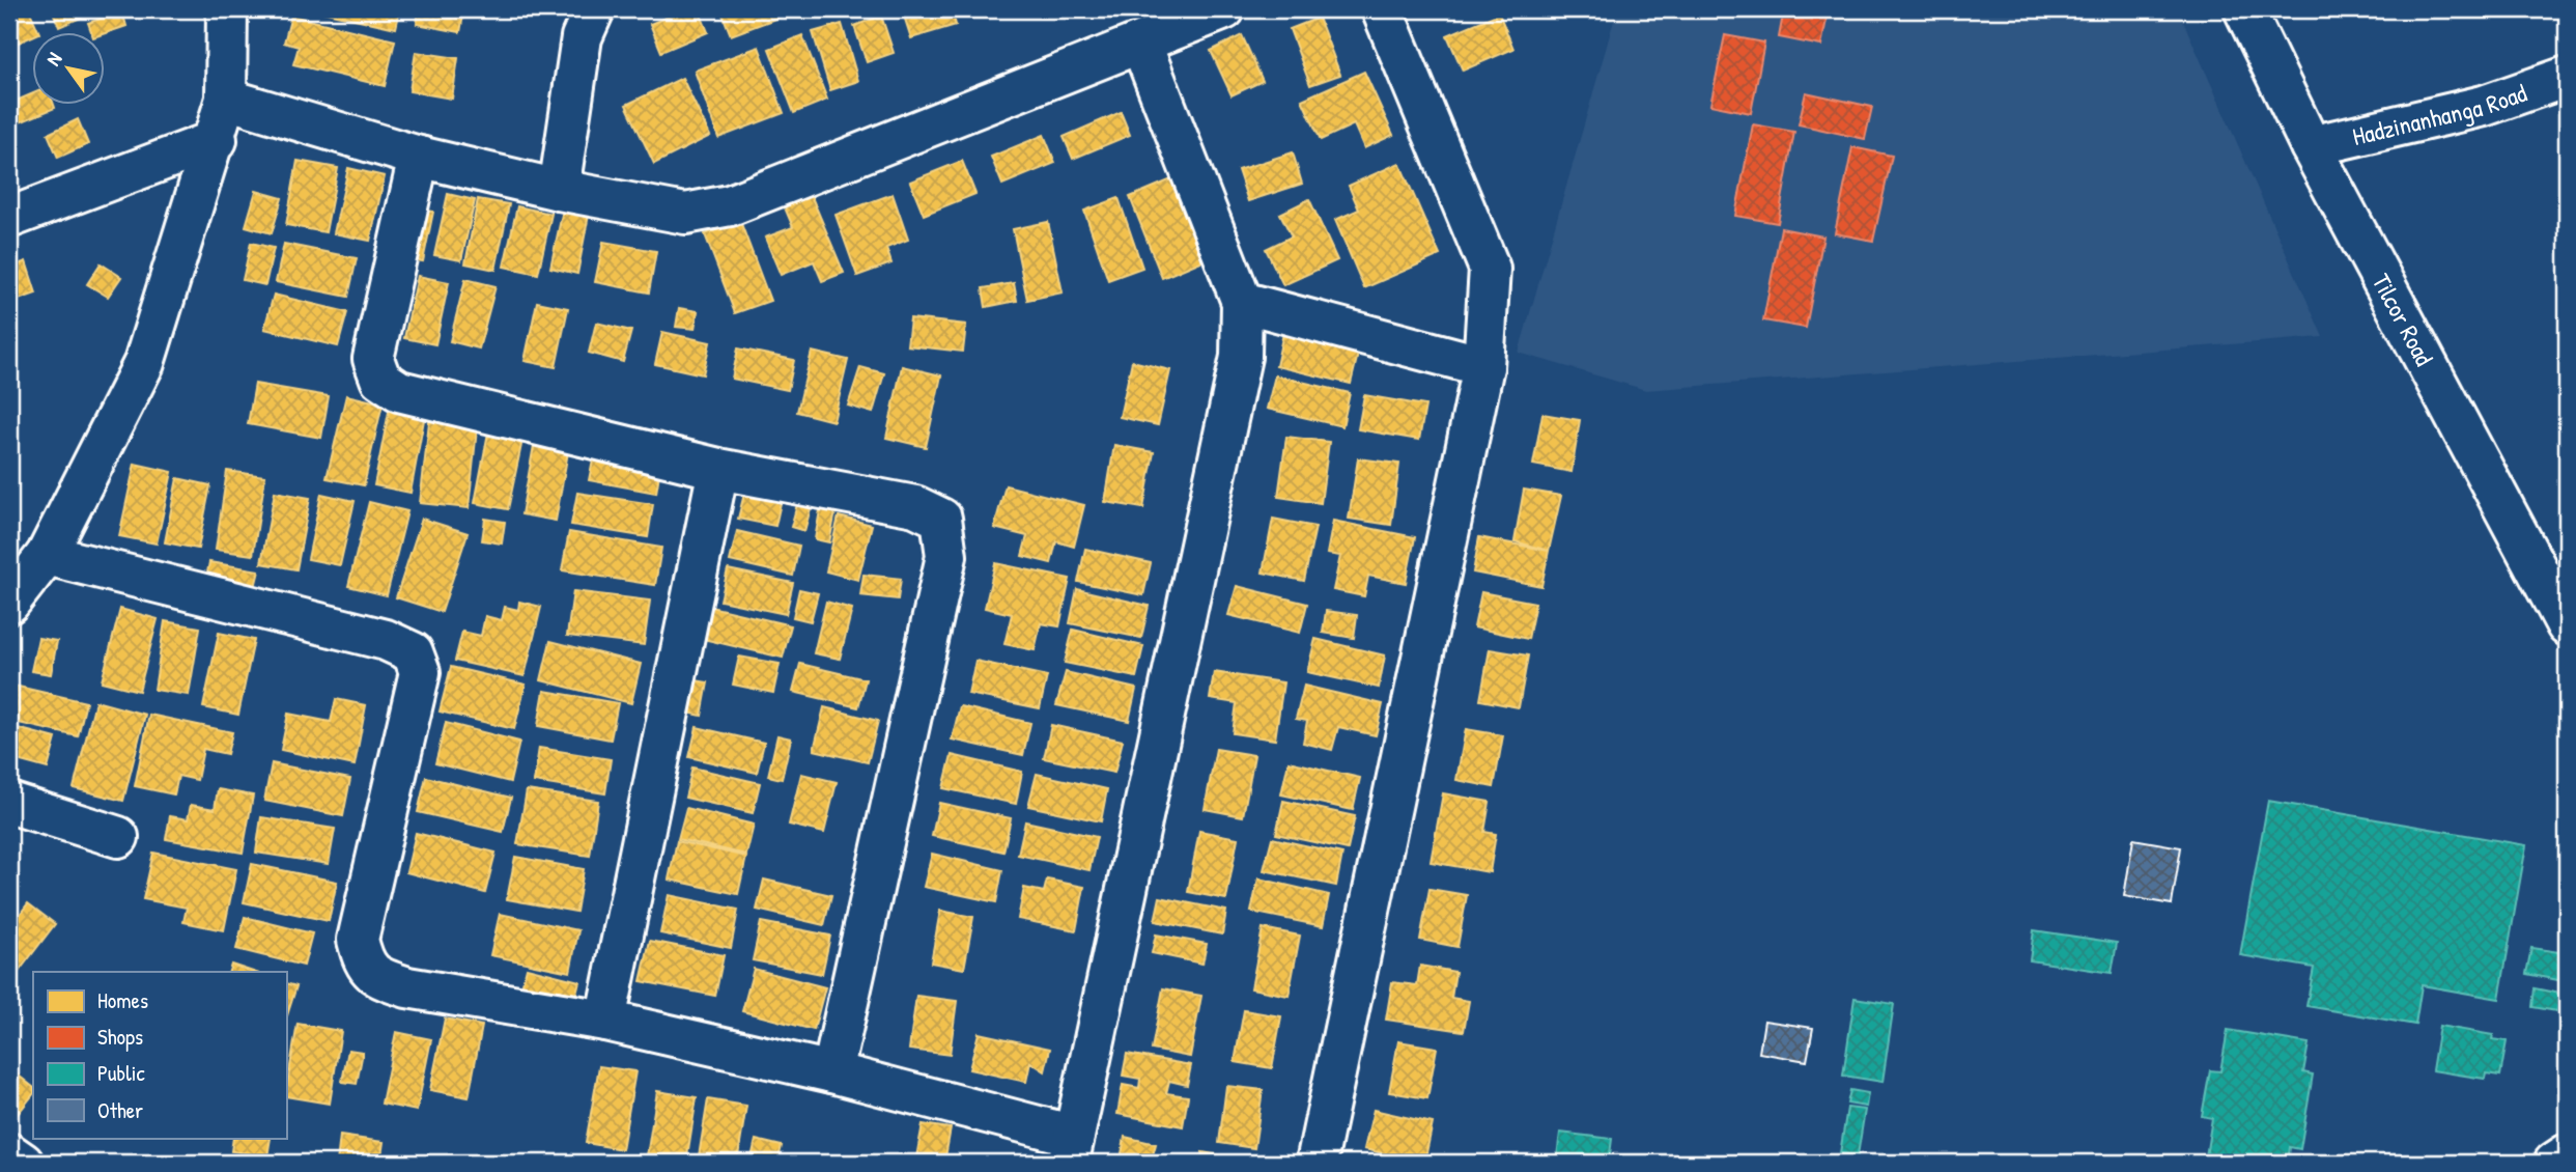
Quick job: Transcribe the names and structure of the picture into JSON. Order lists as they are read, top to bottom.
{
  "streets": {
    "street": ["Hadzinanhanga Road", "Tilcor Road"]
  },
  "crossings": [
    ["Hadzinanhanga Road", "Tilcor Road"]
  ],
  "legend": [
    "Homes",
    "Shops",
    "Public",
    "Other"
  ],
  "north": "top left"
}
